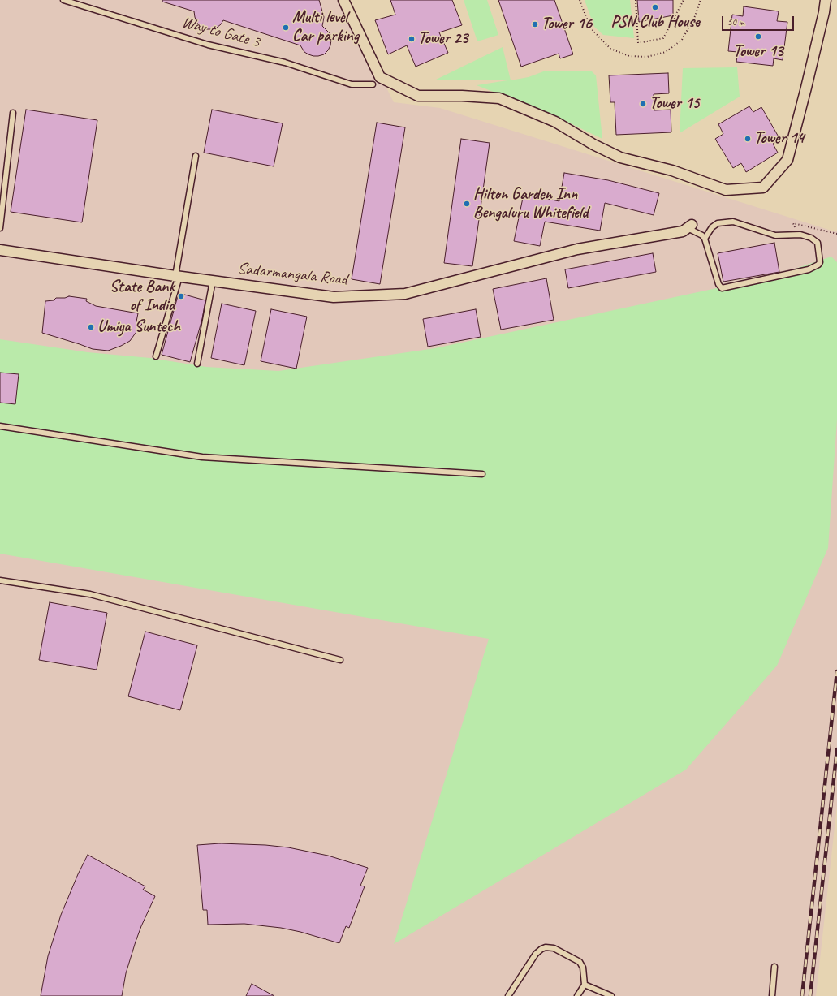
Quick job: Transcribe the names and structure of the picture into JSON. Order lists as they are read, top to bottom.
{
  "streets": {
    "street": ["Sadarmangala Road"],
    "lane": ["Way to Gate 3"]
  },
  "places": [
    "PSN Club House",
    "Tower 16",
    "Multi level Car parking",
    "Tower 13",
    "Tower 23",
    "Tower 15",
    "Tower 14",
    "Hilton Garden Inn Bengaluru Whitefield",
    "State Bank of India",
    "Umiya Suntech"
  ],
  "scale_bar": "50 m"
}
